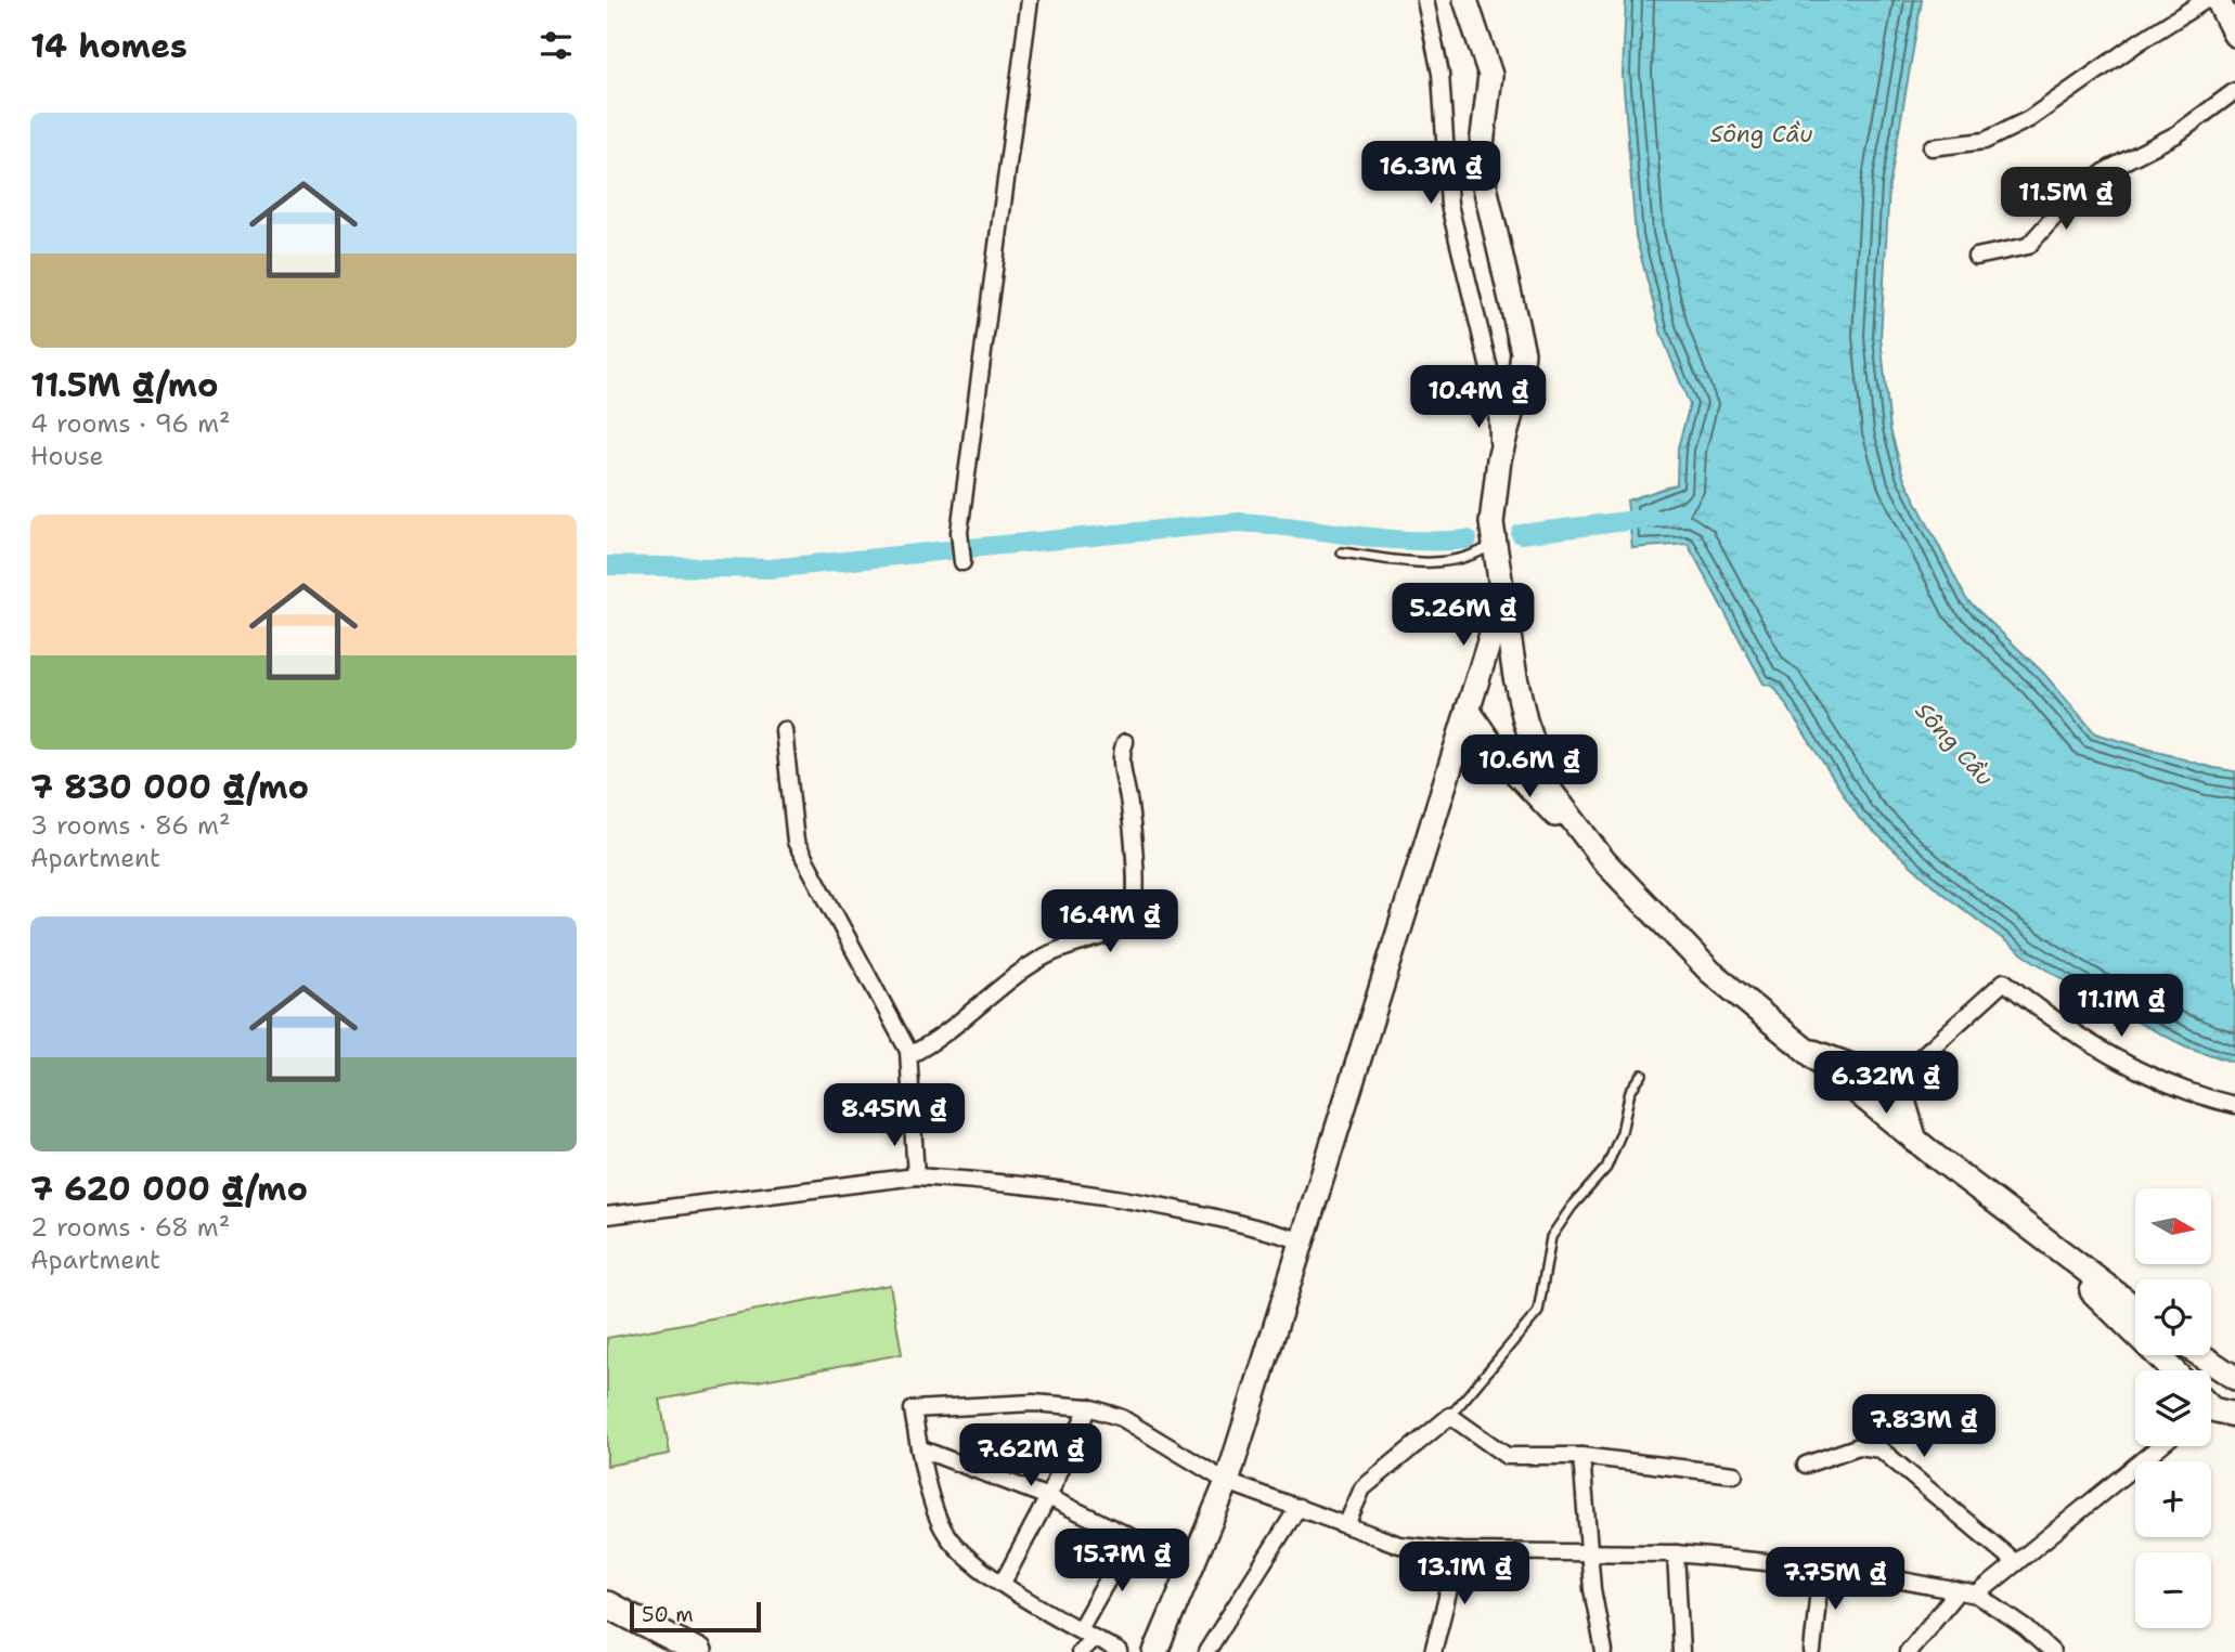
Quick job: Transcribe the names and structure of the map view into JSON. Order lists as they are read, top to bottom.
{
  "water": ["Sông Cầu"],
  "scale_bar": "50 m",
  "north": "right",
  "page": {
    "heading": "14 homes",
    "list": [
      {
        "name": "11.5M ₫/mo",
        "note": "4 rooms · 96 m² · House"
      },
      {
        "name": "7 830 000 ₫/mo",
        "note": "3 rooms · 86 m² · Apartment"
      },
      {
        "name": "7 620 000 ₫/mo",
        "note": "2 rooms · 68 m² · Apartment"
      }
    ],
    "price": [
      "16.3M ₫",
      "11.5M ₫",
      "10.4M ₫",
      "5.26M ₫",
      "10.6M ₫",
      "16.4M ₫",
      "11.1M ₫",
      "6.32M ₫",
      "8.45M ₫",
      "7.83M ₫",
      "7.62M ₫",
      "15.7M ₫",
      "13.1M ₫",
      "7.75M ₫"
    ],
    "map_buttons": ["+", "−"],
    "scale": "50 m"
  }
}
